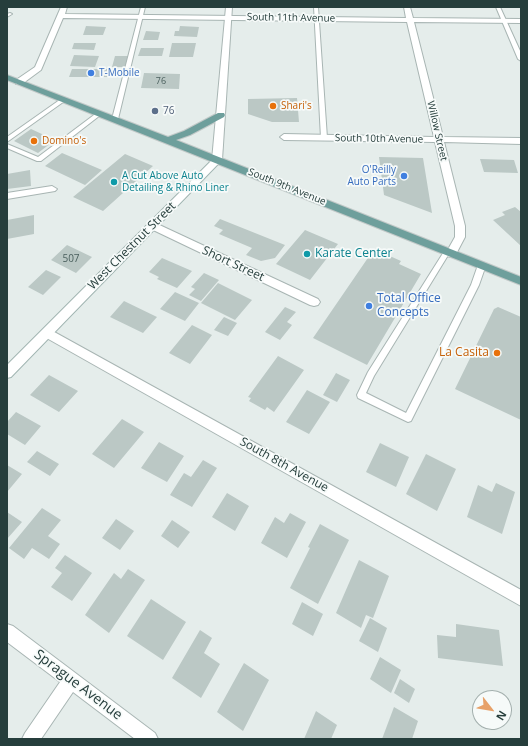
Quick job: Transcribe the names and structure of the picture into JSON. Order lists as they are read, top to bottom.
{
  "streets": {
    "main road": ["South 9th Avenue"],
    "street": [
      "South 11th Avenue",
      "Willow Street",
      "South 10th Avenue",
      "West Chestnut Street",
      "Short Street",
      "South 8th Avenue",
      "Sprague Avenue"
    ]
  },
  "crossings": [
    ["South 11th Avenue", "Willow Street"],
    ["Willow Street", "South 10th Avenue"],
    ["Willow Street", "South 9th Avenue"],
    ["South 9th Avenue", "West Chestnut Street"],
    ["West Chestnut Street", "Short Street"],
    ["West Chestnut Street", "South 8th Avenue"]
  ],
  "places": [
    "T-Mobile",
    "Shari's",
    "76",
    "Domino's",
    "O'Reilly Auto Parts",
    "A Cut Above Auto Detailing & Rhino Liner",
    "Karate Center",
    "Total Office Concepts",
    "La Casita"
  ],
  "house_numbers": ["76", "507"],
  "north": "bottom right"
}
